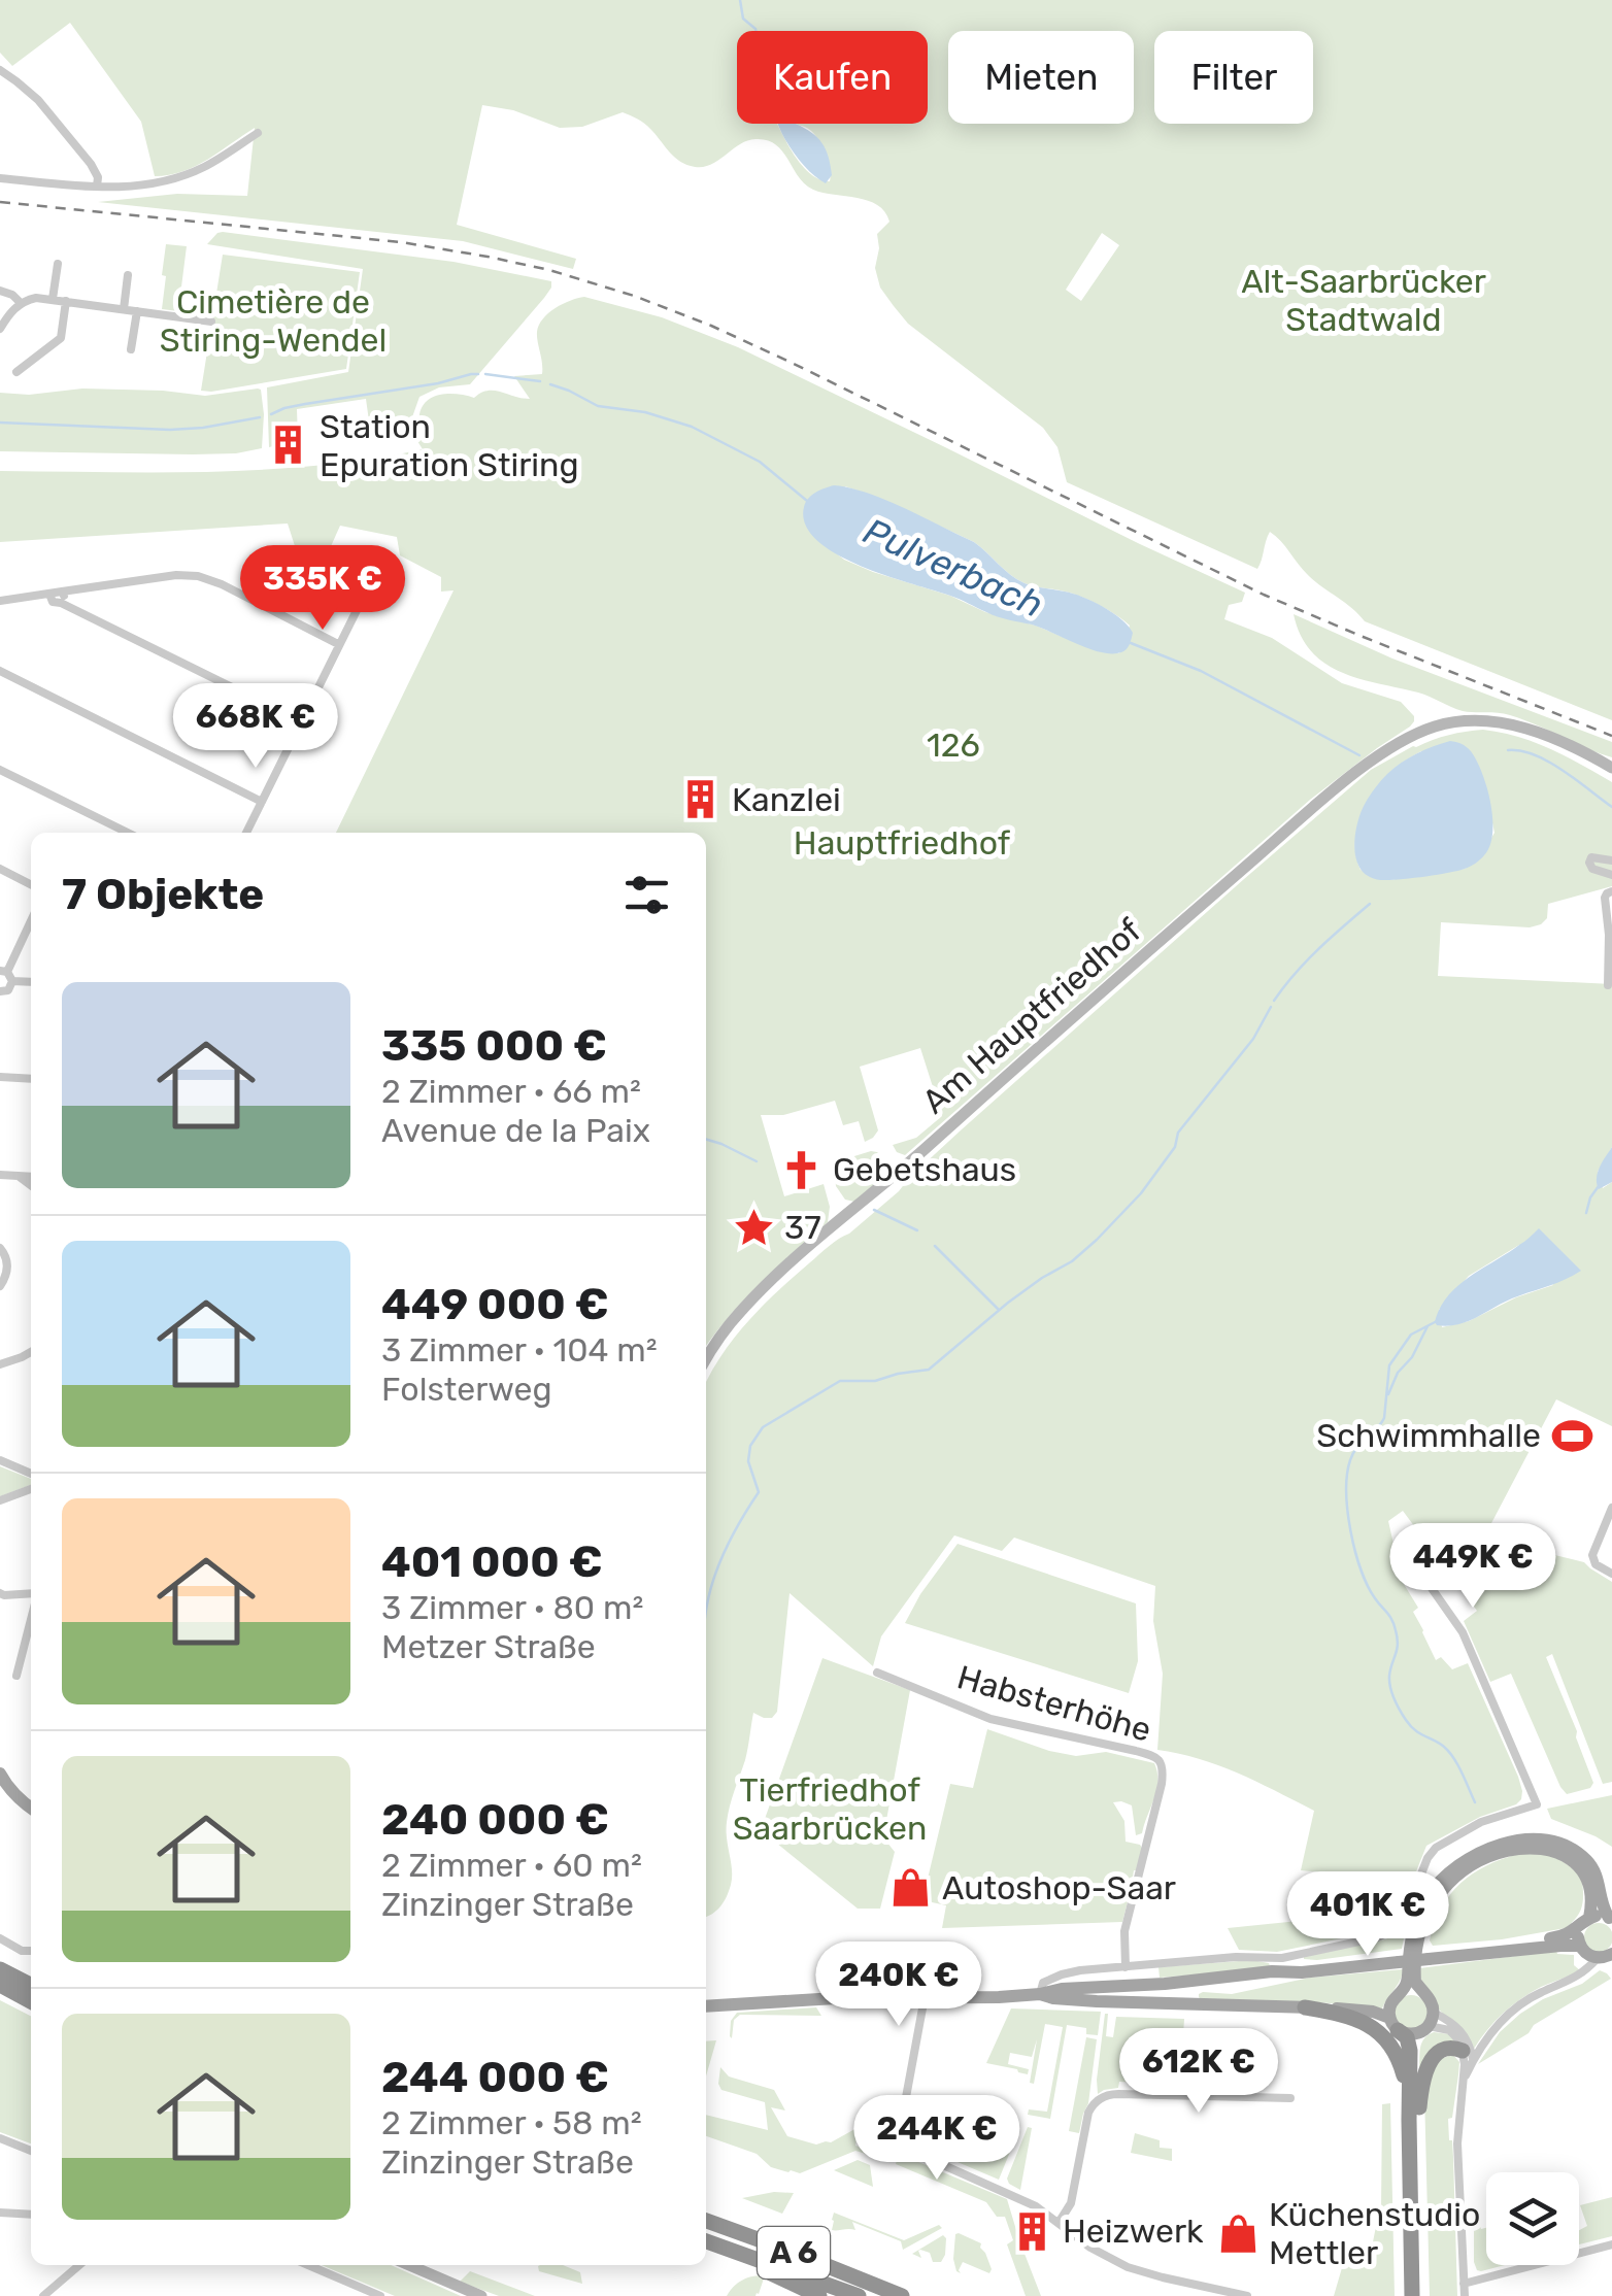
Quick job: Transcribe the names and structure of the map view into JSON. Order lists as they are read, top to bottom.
{
  "streets": {
    "highway": ["A 6"],
    "main road": ["Am Hauptfriedhof"],
    "street": ["Habsterhöhe"]
  },
  "water": ["Pulverbach"],
  "parks": [
    "Alt-Saarbrücker Stadtwald",
    "Cimetière de Stiring-Wendel",
    "126",
    "Hauptfriedhof",
    "Tierfriedhof Saarbrücken"
  ],
  "places": {
    "building": ["Station Epuration Stiring", "Kanzlei", "Heizwerk"],
    "church": ["Gebetshaus"],
    "place": ["37"],
    "sports": ["Schwimmhalle"],
    "shop": ["Autoshop-Saar", "Küchenstudio Mettler"]
  },
  "page": {
    "chip": ["Kaufen", "Mieten", "Filter"],
    "price": [
      "335K €",
      "668K €",
      "449K €",
      "401K €",
      "240K €",
      "612K €",
      "244K €"
    ],
    "heading": "7 Objekte",
    "list": [
      {
        "name": "335 000 €",
        "note": "2 Zimmer · 66 m² · Avenue de la Paix"
      },
      {
        "name": "449 000 €",
        "note": "3 Zimmer · 104 m² · Folsterweg"
      },
      {
        "name": "401 000 €",
        "note": "3 Zimmer · 80 m² · Metzer Straße"
      },
      {
        "name": "240 000 €",
        "note": "2 Zimmer · 60 m² · Zinzinger Straße"
      },
      {
        "name": "244 000 €",
        "note": "2 Zimmer · 58 m² · Zinzinger Straße"
      }
    ]
  }
}
